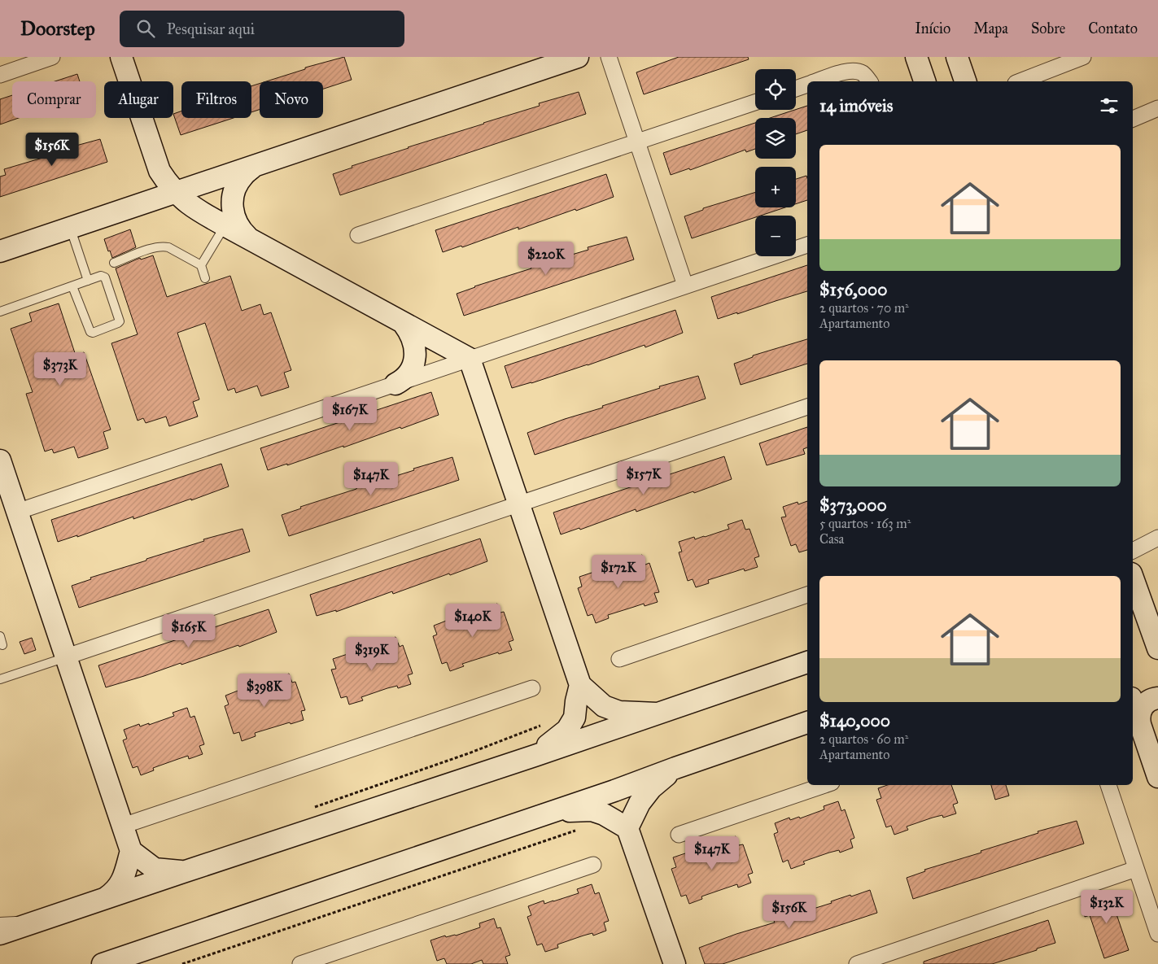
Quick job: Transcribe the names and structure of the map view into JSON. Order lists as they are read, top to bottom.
{
  "page": {
    "header": "Doorstep",
    "search": "Pesquisar aqui",
    "nav": [
      "Início",
      "Mapa",
      "Sobre",
      "Contato"
    ],
    "map_buttons": ["+", "−"],
    "chip": [
      "Comprar",
      "Alugar",
      "Filtros",
      "Novo"
    ],
    "heading": "14 imóveis",
    "list": [
      {
        "name": "$156,000",
        "note": "2 quartos · 70 m² · Apartamento"
      },
      {
        "name": "$373,000",
        "note": "5 quartos · 163 m² · Casa"
      },
      {
        "name": "$140,000",
        "note": "2 quartos · 60 m² · Apartamento"
      }
    ],
    "price": [
      "$156K",
      "$220K",
      "$373K",
      "$167K",
      "$157K",
      "$147K",
      "$172K",
      "$140K",
      "$165K",
      "$319K",
      "$398K",
      "$147K",
      "$132K",
      "$156K"
    ]
  }
}
